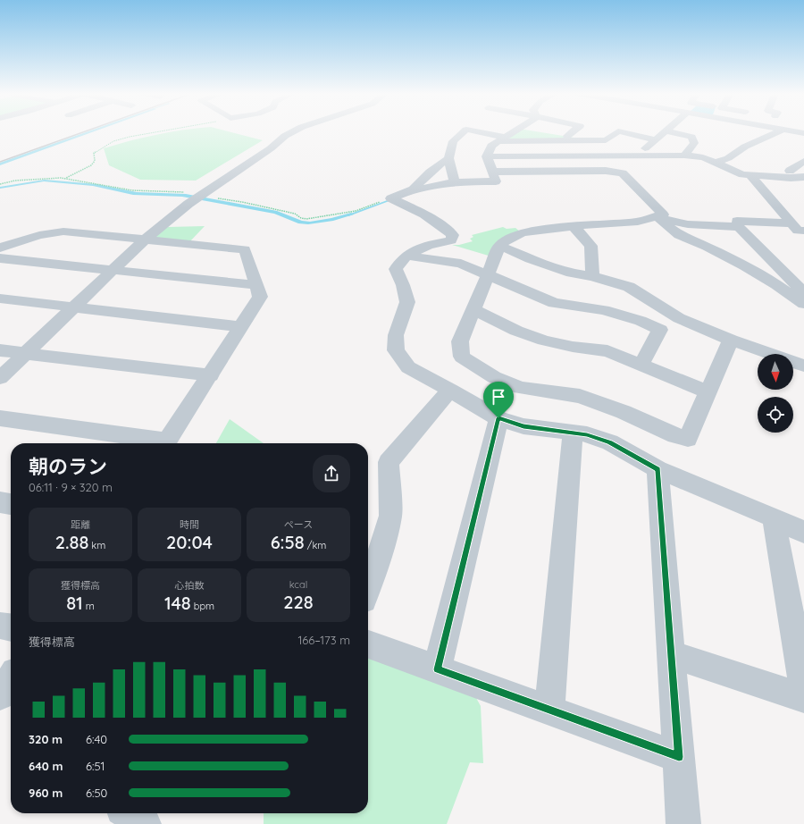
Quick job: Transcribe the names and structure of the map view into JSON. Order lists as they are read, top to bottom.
{
  "north": "bottom",
  "page": {
    "heading": ["朝のラン", "06:11 · 9 × 320 m"],
    "stats": [
      ["距離", "2.88 km"],
      ["時間", "20:04"],
      ["ペース", "6:58 /km"],
      ["獲得標高", "81 m"],
      ["心拍数", "148 bpm"],
      ["kcal", "228"]
    ],
    "chart": ["獲得標高", "166–173 m"],
    "list": [
      {
        "name": "320 m",
        "note": "6:40"
      },
      {
        "name": "640 m",
        "note": "6:51"
      },
      {
        "name": "960 m",
        "note": "6:50"
      }
    ]
  }
}
